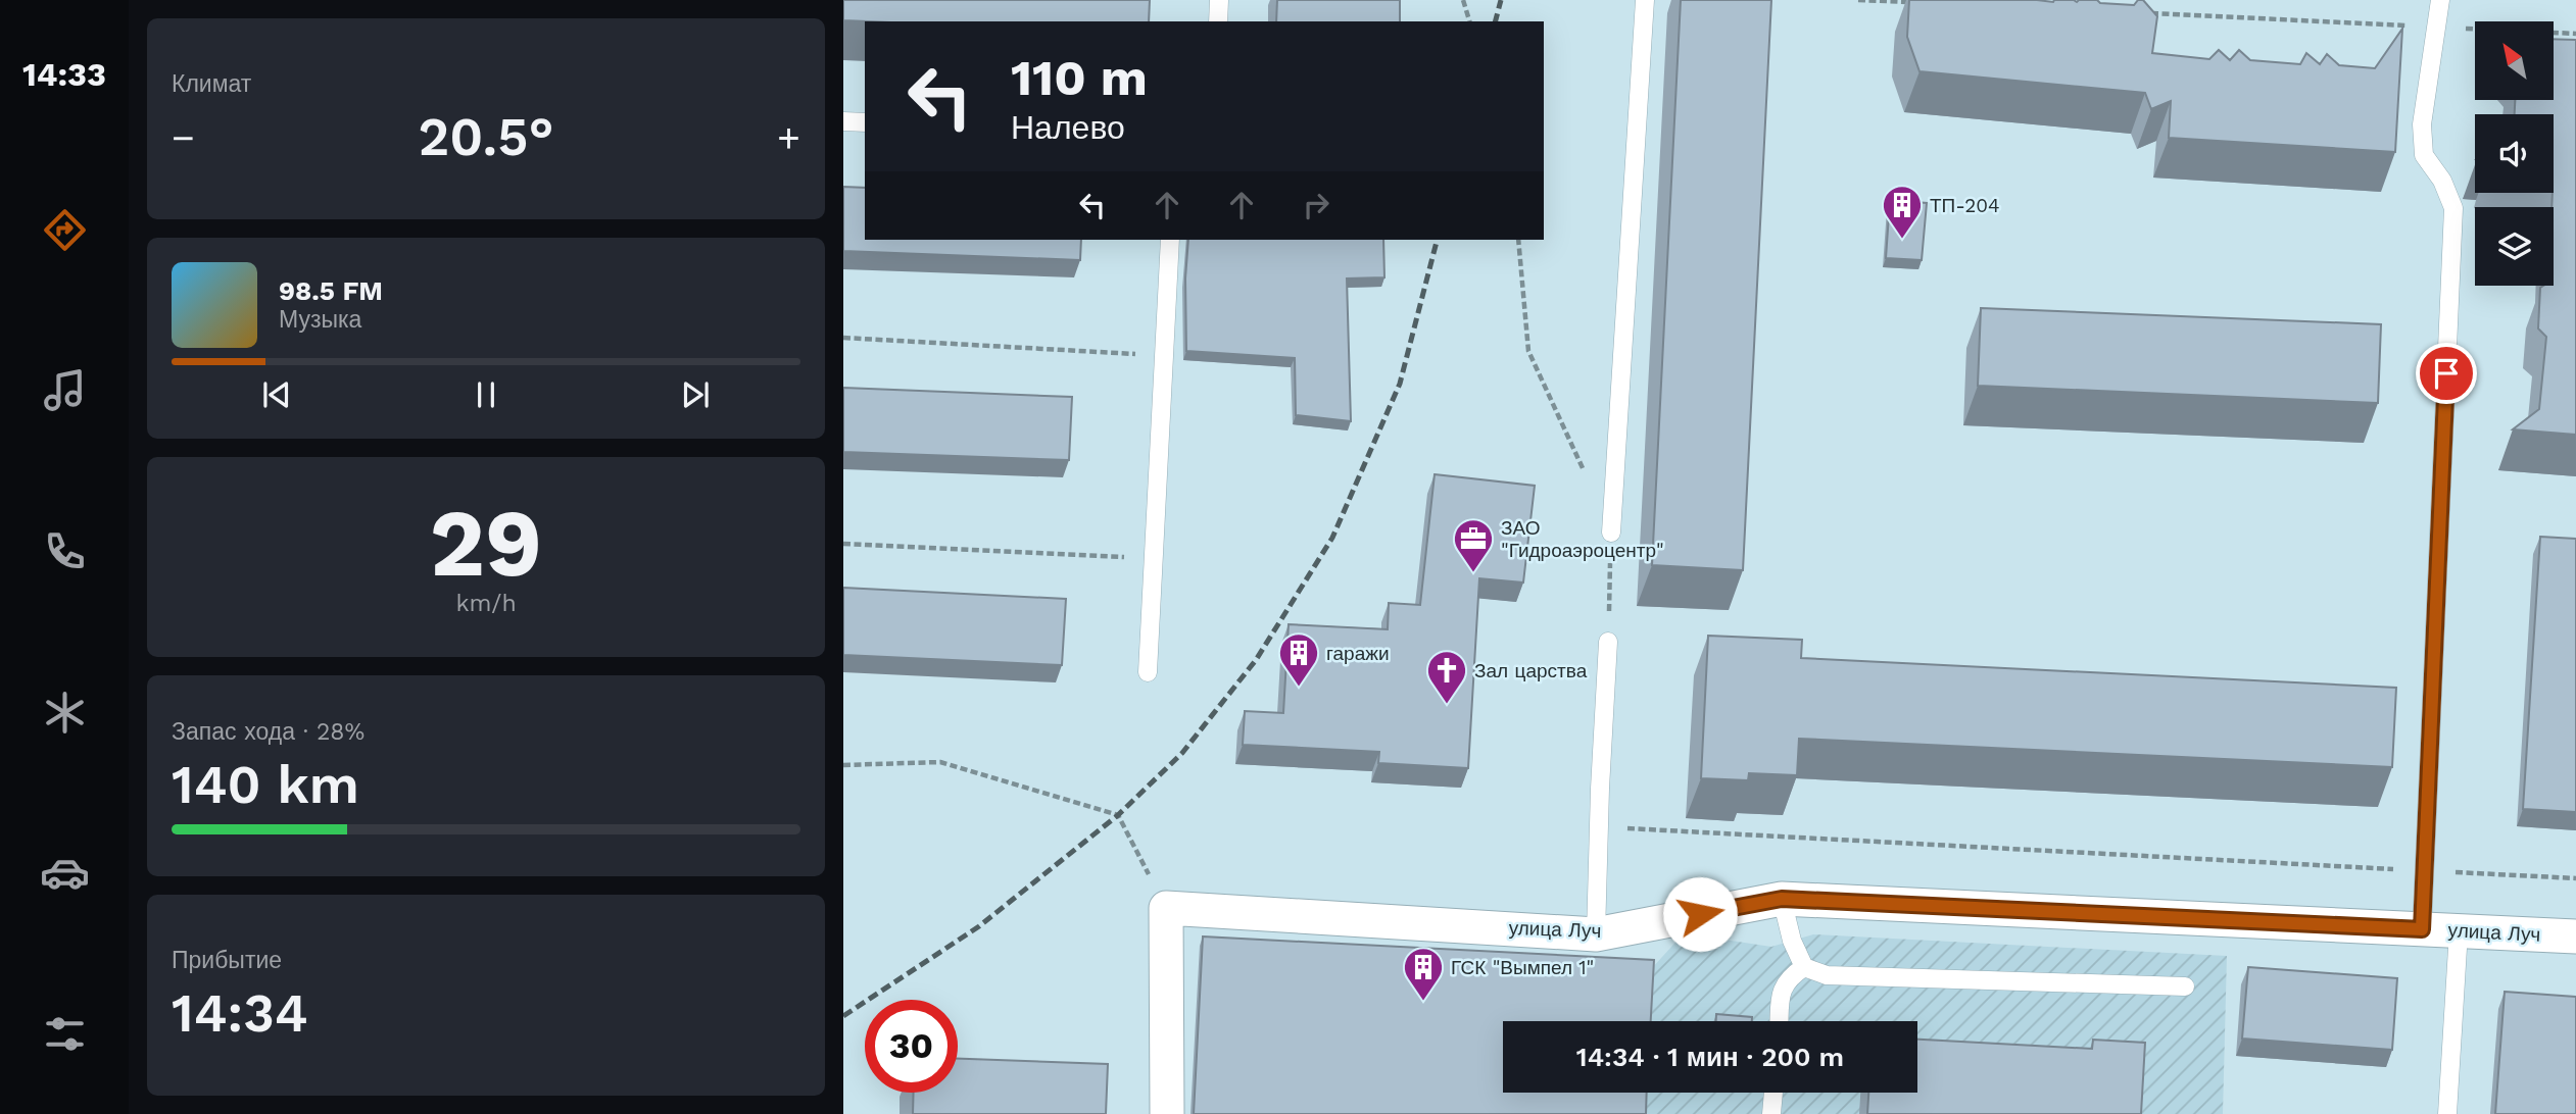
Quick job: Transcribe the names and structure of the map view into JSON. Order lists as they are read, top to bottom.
{
  "streets": {
    "street": ["улица Луч"]
  },
  "places": {
    "building": ["ТП-204", "гаражи", "ГСК \"Вымпел 1\""],
    "office": ["ЗАО \"Гидроаэроцентр\""],
    "church": ["Зал царства"]
  },
  "north": "top left",
  "page": {
    "tabs": "14:33",
    "tile": [
      "Климат",
      ["29", "km/h"],
      ["Запас хода · 28%", "140 km"],
      ["Прибытие", "14:34"]
    ],
    "turn": ["110 m", "Налево"],
    "heat": ["−", "20.5°", "+"],
    "song": ["98.5 FM", "Музыка"],
    "limit": "30",
    "trip": "14:34 · 1 мин · 200 m"
  }
}
